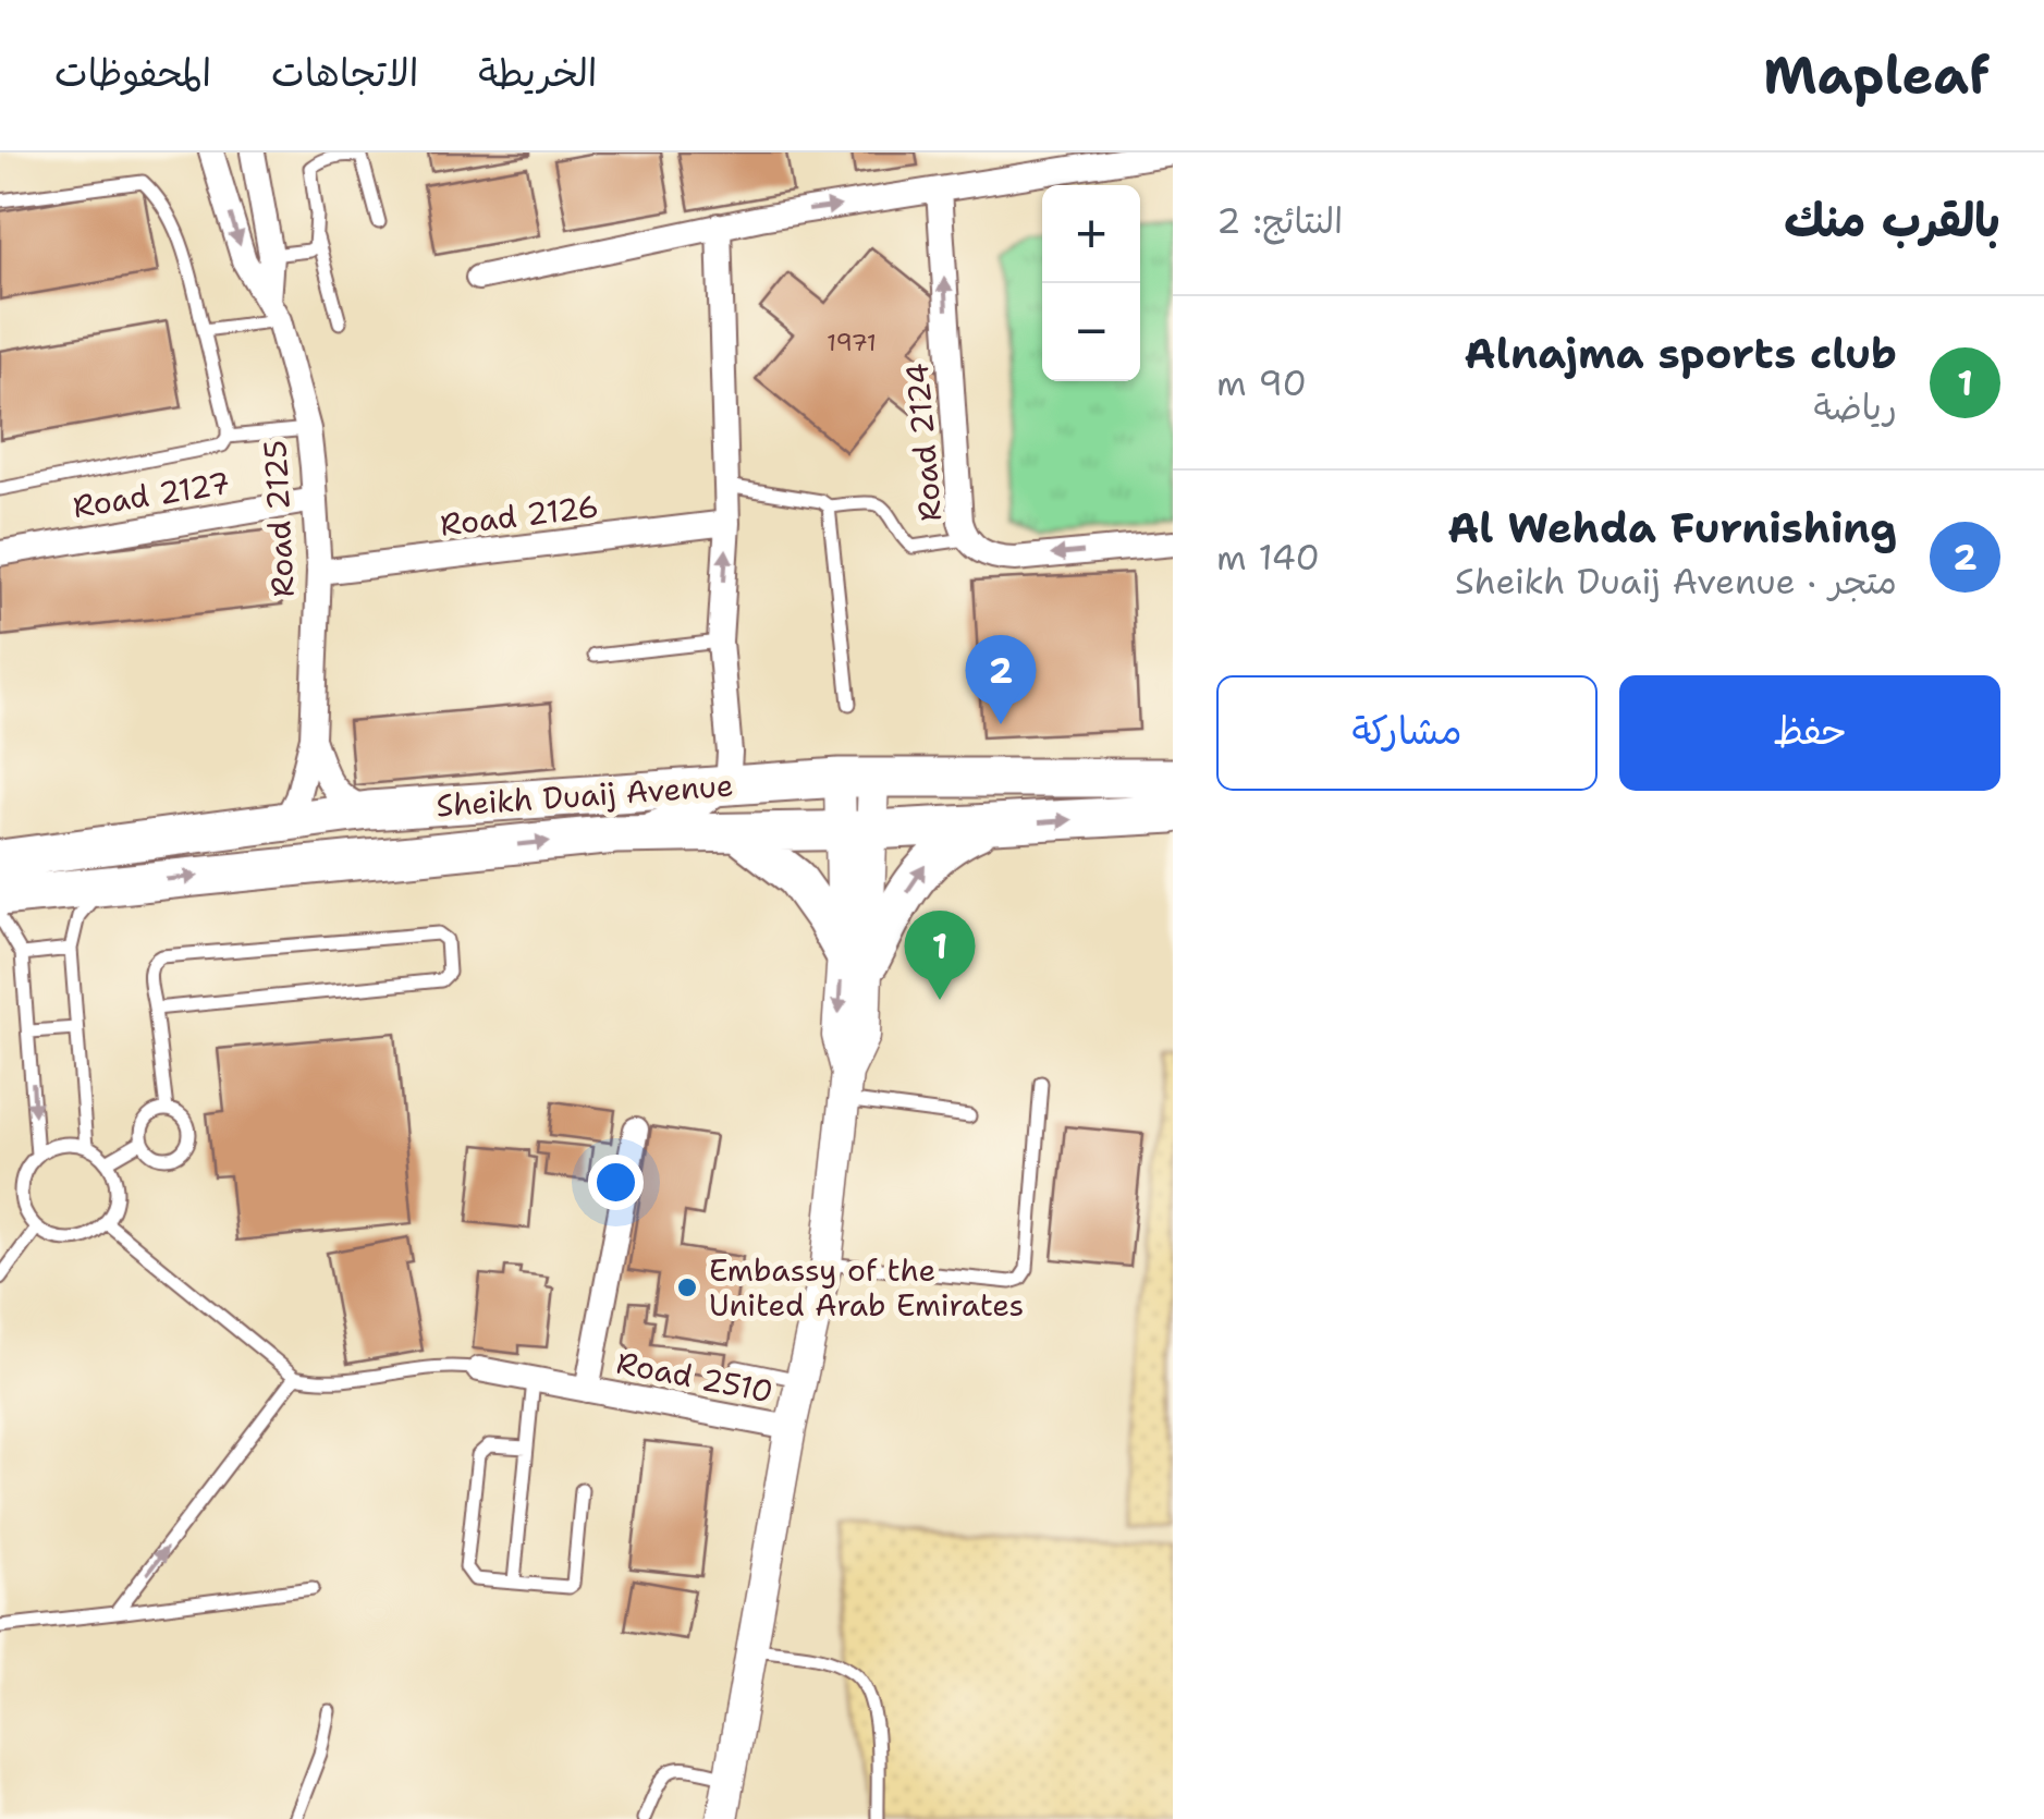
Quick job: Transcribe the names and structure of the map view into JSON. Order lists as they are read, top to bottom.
{
  "streets": {
    "main road": ["Sheikh Duaij Avenue"],
    "street": [
      "Road 2124",
      "Road 2127",
      "Road 2126",
      "Road 2125",
      "Road 2510"
    ]
  },
  "crossings": [
    ["Road 2127", "Road 2125"],
    ["Road 2126", "Road 2125"],
    ["Road 2125", "Sheikh Duaij Avenue"]
  ],
  "places": ["Embassy of the United Arab Emirates"],
  "house_numbers": ["1971"],
  "page": {
    "header": "Mapleaf",
    "nav": ["الخريطة", "الاتجاهات", "المحفوظات"],
    "heading": ["بالقرب منك", "النتائج: 2"],
    "map_buttons": ["+", "−"],
    "list": [
      {
        "mark": "1",
        "name": "Alnajma sports club",
        "note": "رياضة",
        "value": "90 m"
      },
      {
        "mark": "2",
        "name": "Al Wehda Furnishing",
        "note": "متجر · Sheikh Duaij Avenue",
        "value": "140 m"
      }
    ],
    "pins": ["2", "1"],
    "buttons": ["حفظ", "مشاركة"]
  }
}
